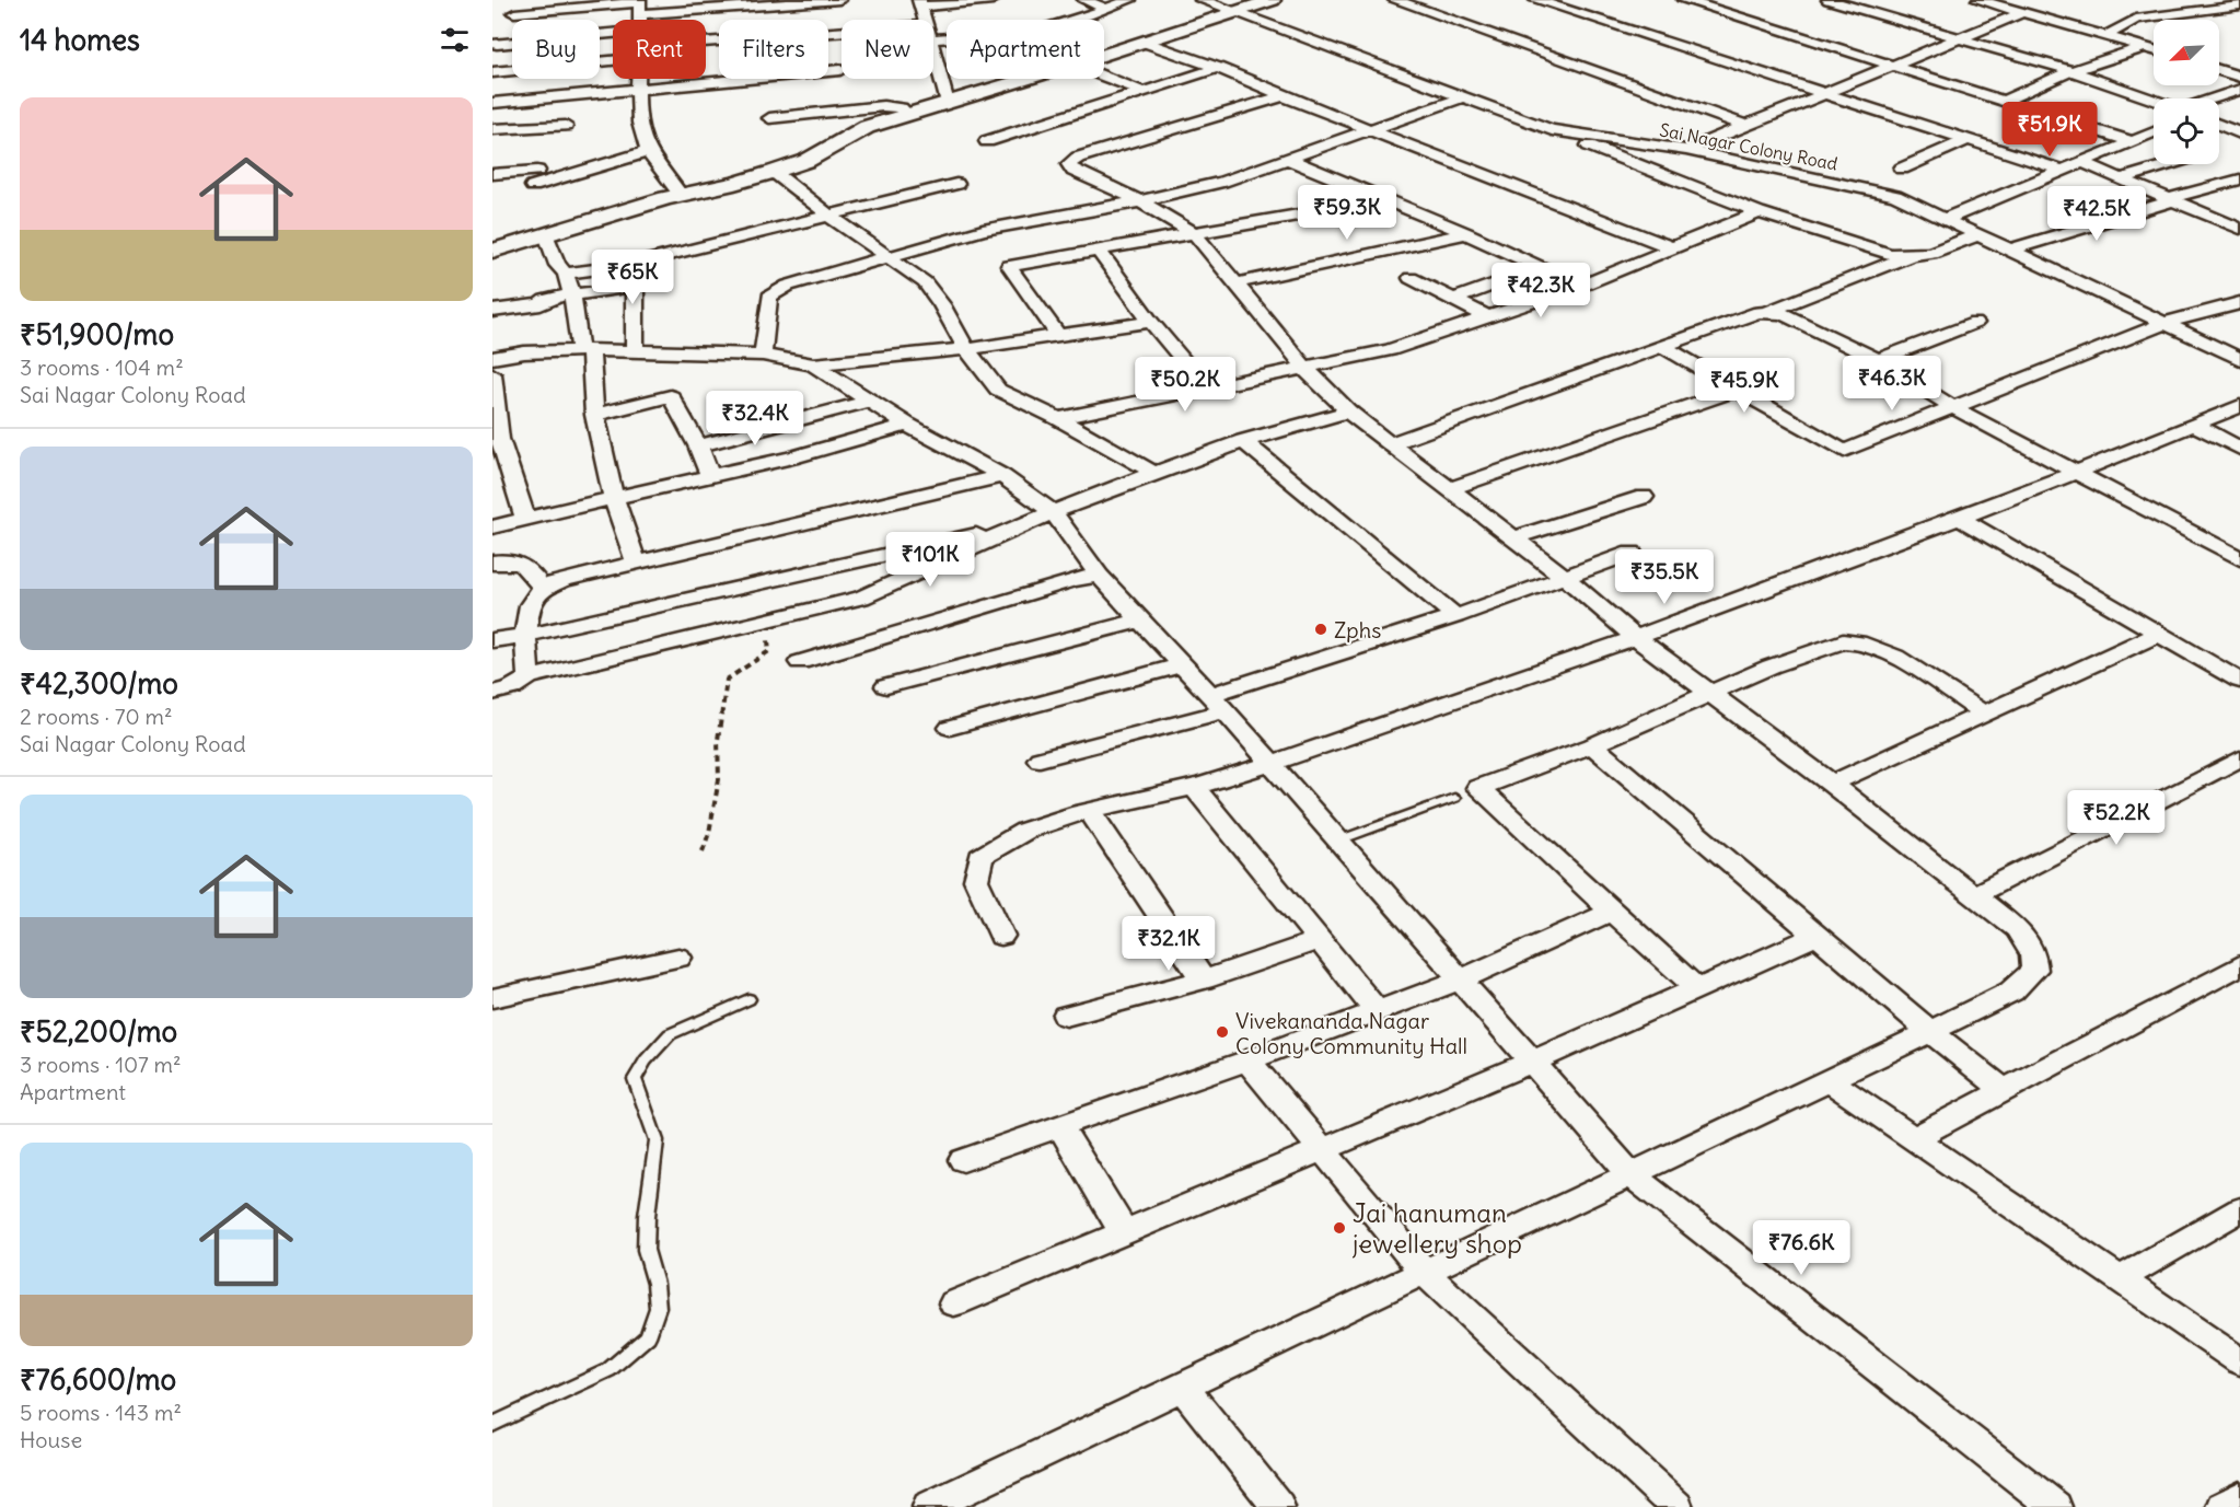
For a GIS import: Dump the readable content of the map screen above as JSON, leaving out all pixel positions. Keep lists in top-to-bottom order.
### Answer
{
  "streets": {
    "street": ["Sai Nagar Colony Road"]
  },
  "places": ["Zphs", "Vivekananda Nagar Colony Community Hall", "Jai hanuman jewellery shop"],
  "north": "bottom left",
  "page": {
    "heading": "14 homes",
    "chip": [
      "Buy",
      "Rent",
      "Filters",
      "New",
      "Apartment"
    ],
    "list": [
      {
        "name": "₹51,900/mo",
        "note": "3 rooms · 104 m² · Sai Nagar Colony Road"
      },
      {
        "name": "₹42,300/mo",
        "note": "2 rooms · 70 m² · Sai Nagar Colony Road"
      },
      {
        "name": "₹52,200/mo",
        "note": "3 rooms · 107 m² · Apartment"
      },
      {
        "name": "₹76,600/mo",
        "note": "5 rooms · 143 m² · House"
      }
    ],
    "price": [
      "₹51.9K",
      "₹59.3K",
      "₹42.5K",
      "₹65K",
      "₹42.3K",
      "₹46.3K",
      "₹50.2K",
      "₹45.9K",
      "₹32.4K",
      "₹101K",
      "₹35.5K",
      "₹52.2K",
      "₹32.1K",
      "₹76.6K"
    ]
  }
}
